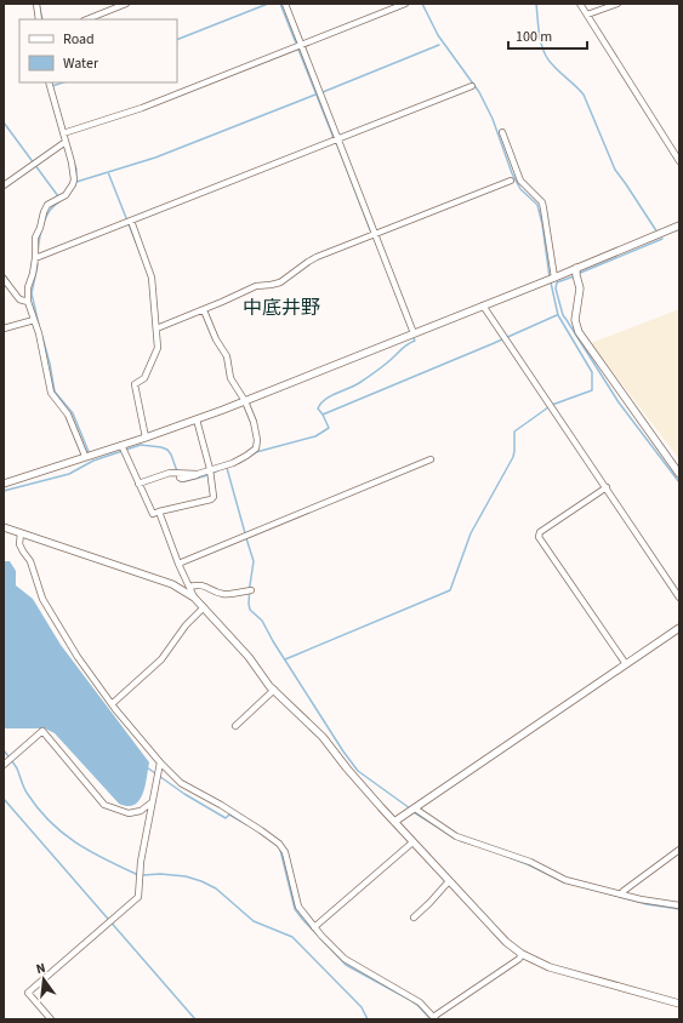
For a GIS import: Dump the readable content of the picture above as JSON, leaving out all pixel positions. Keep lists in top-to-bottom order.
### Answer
{
  "districts": ["中底井野"],
  "legend": ["Road", "Water"],
  "scale_bar": "100 m",
  "north": "top"
}
